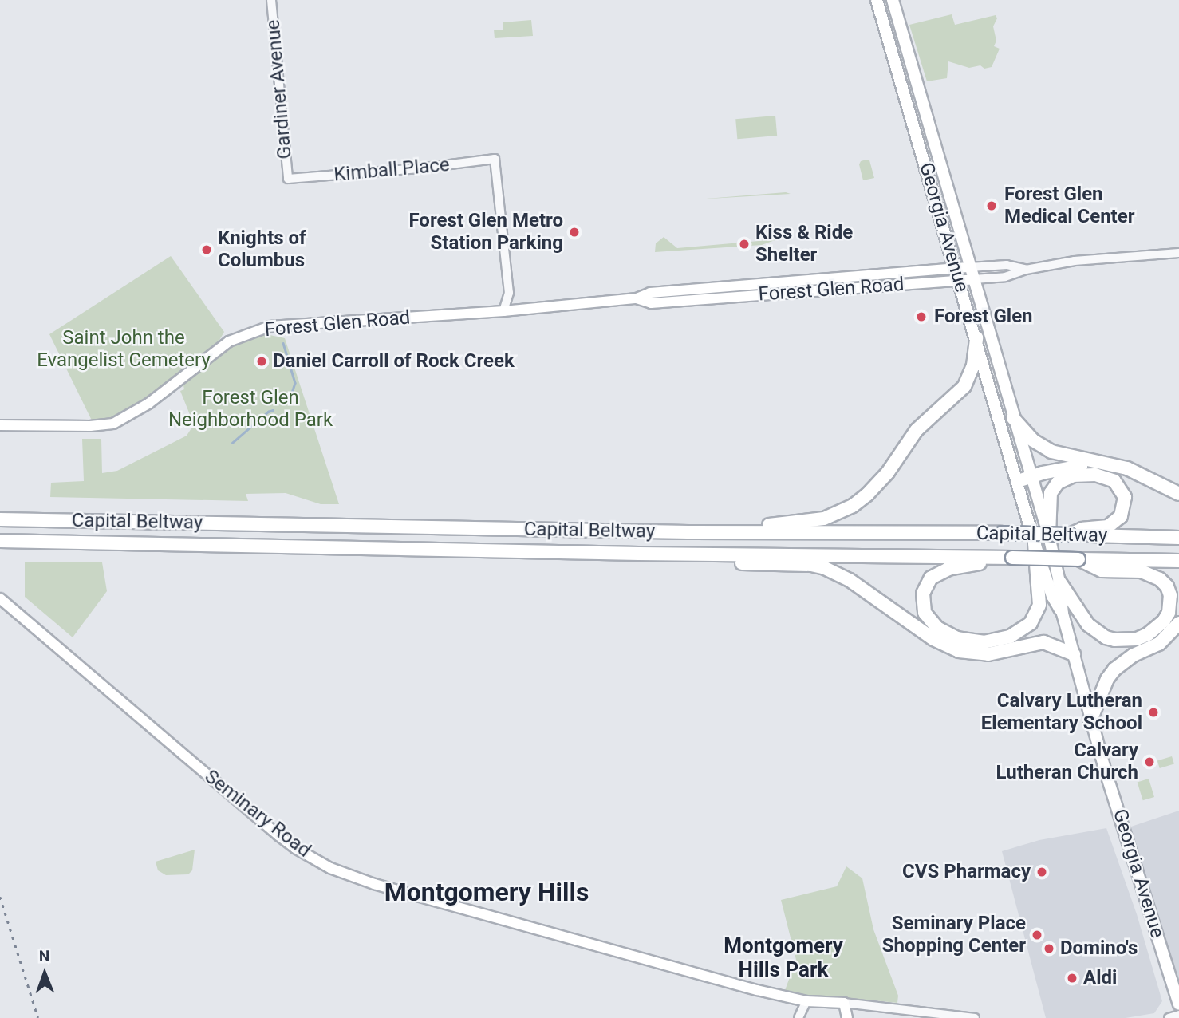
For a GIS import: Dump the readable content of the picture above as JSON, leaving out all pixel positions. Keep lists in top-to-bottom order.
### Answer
{
  "streets": {
    "highway": ["Capital Beltway"],
    "main road": ["Georgia Avenue", "Forest Glen Road", "Seminary Road"],
    "street": ["Gardiner Avenue", "Kimball Place"]
  },
  "crossings": [
    ["Gardiner Avenue", "Kimball Place"],
    ["Kimball Place", "Forest Glen Road"],
    ["Georgia Avenue", "Forest Glen Road"]
  ],
  "districts": ["Montgomery Hills", "Montgomery Hills Park"],
  "parks": ["Saint John the Evangelist Cemetery", "Forest Glen Neighborhood Park"],
  "places": [
    "Forest Glen Medical Center",
    "Forest Glen Metro Station Parking",
    "Kiss & Ride Shelter",
    "Knights of Columbus",
    "Forest Glen",
    "Daniel Carroll of Rock Creek",
    "Calvary Lutheran Elementary School",
    "Calvary Lutheran Church",
    "CVS Pharmacy",
    "Seminary Place Shopping Center",
    "Domino's",
    "Aldi"
  ],
  "north": "top"
}
